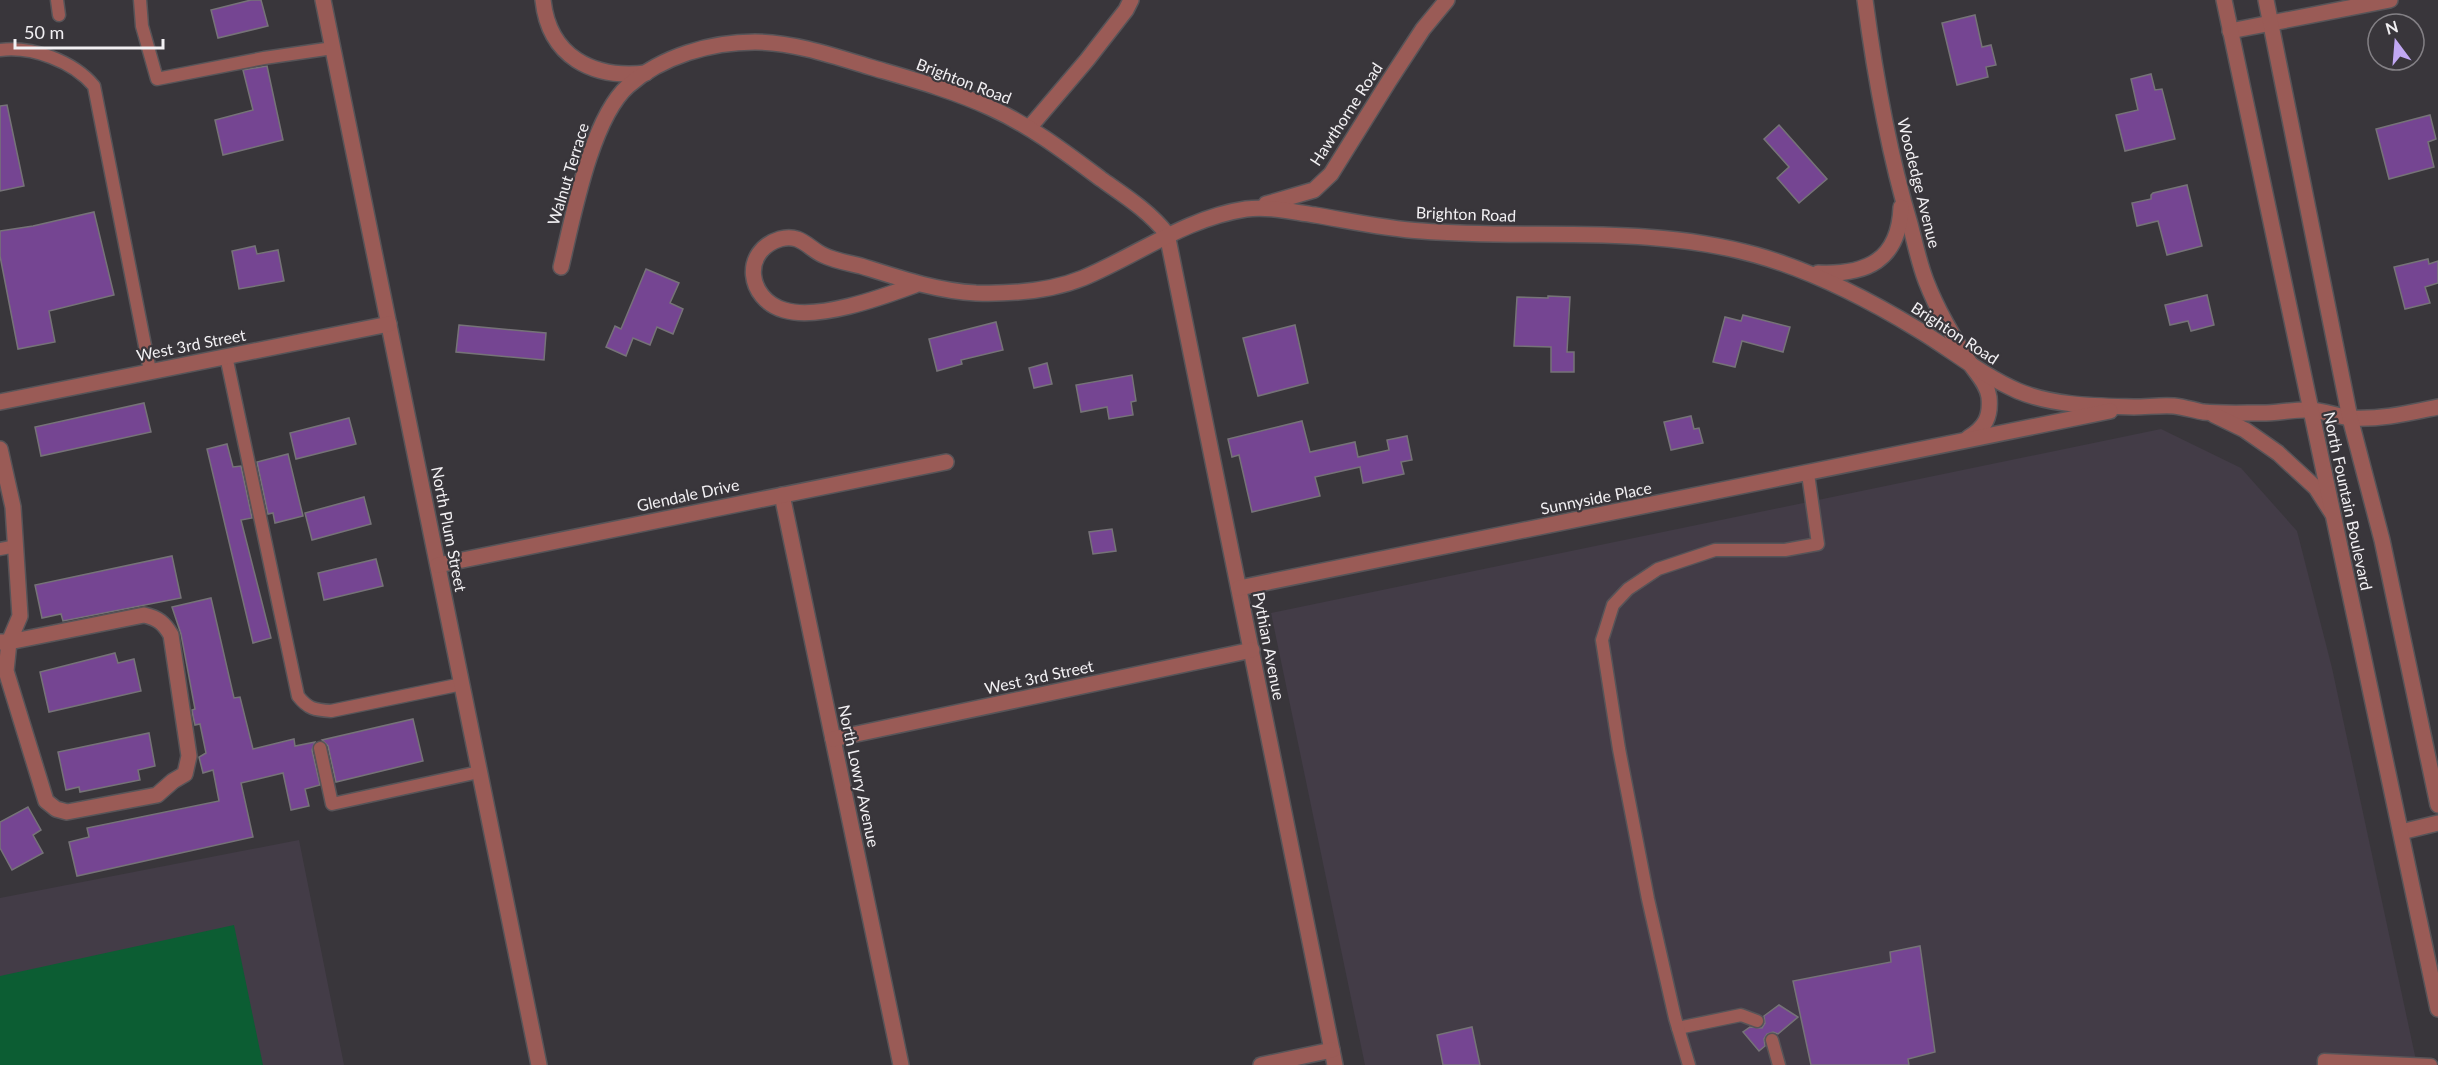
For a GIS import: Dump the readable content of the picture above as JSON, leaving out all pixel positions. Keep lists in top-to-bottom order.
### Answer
{
  "streets": {
    "street": [
      "Brighton Road",
      "Hawthorne Road",
      "Walnut Terrace",
      "Woodedge Avenue",
      "West 3rd Street",
      "Glendale Drive",
      "Sunnyside Place",
      "North Fountain Boulevard",
      "North Plum Street",
      "Pythian Avenue",
      "North Lowry Avenue"
    ]
  },
  "crossings": [
    ["Brighton Road", "Hawthorne Road"],
    ["Brighton Road", "Walnut Terrace"],
    ["Brighton Road", "Woodedge Avenue"],
    ["Brighton Road", "Sunnyside Place"],
    ["Brighton Road", "North Fountain Boulevard"],
    ["Brighton Road", "Pythian Avenue"],
    ["Woodedge Avenue", "Sunnyside Place"],
    ["West 3rd Street", "North Plum Street"],
    ["West 3rd Street", "Pythian Avenue"],
    ["West 3rd Street", "North Lowry Avenue"],
    ["Glendale Drive", "North Plum Street"],
    ["Glendale Drive", "North Lowry Avenue"],
    ["Sunnyside Place", "Pythian Avenue"]
  ],
  "scale_bar": "50 m",
  "north": "top"
}
